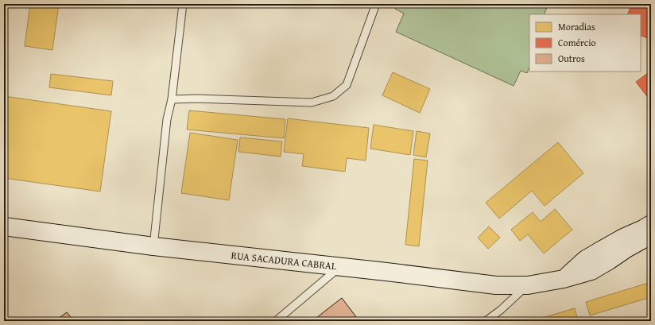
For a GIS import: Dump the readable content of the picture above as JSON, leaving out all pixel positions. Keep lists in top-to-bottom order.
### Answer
{
  "streets": {
    "main road": ["RUA SACADURA CABRAL"]
  },
  "legend": ["Moradias", "Comércio", "Outros"]
}
